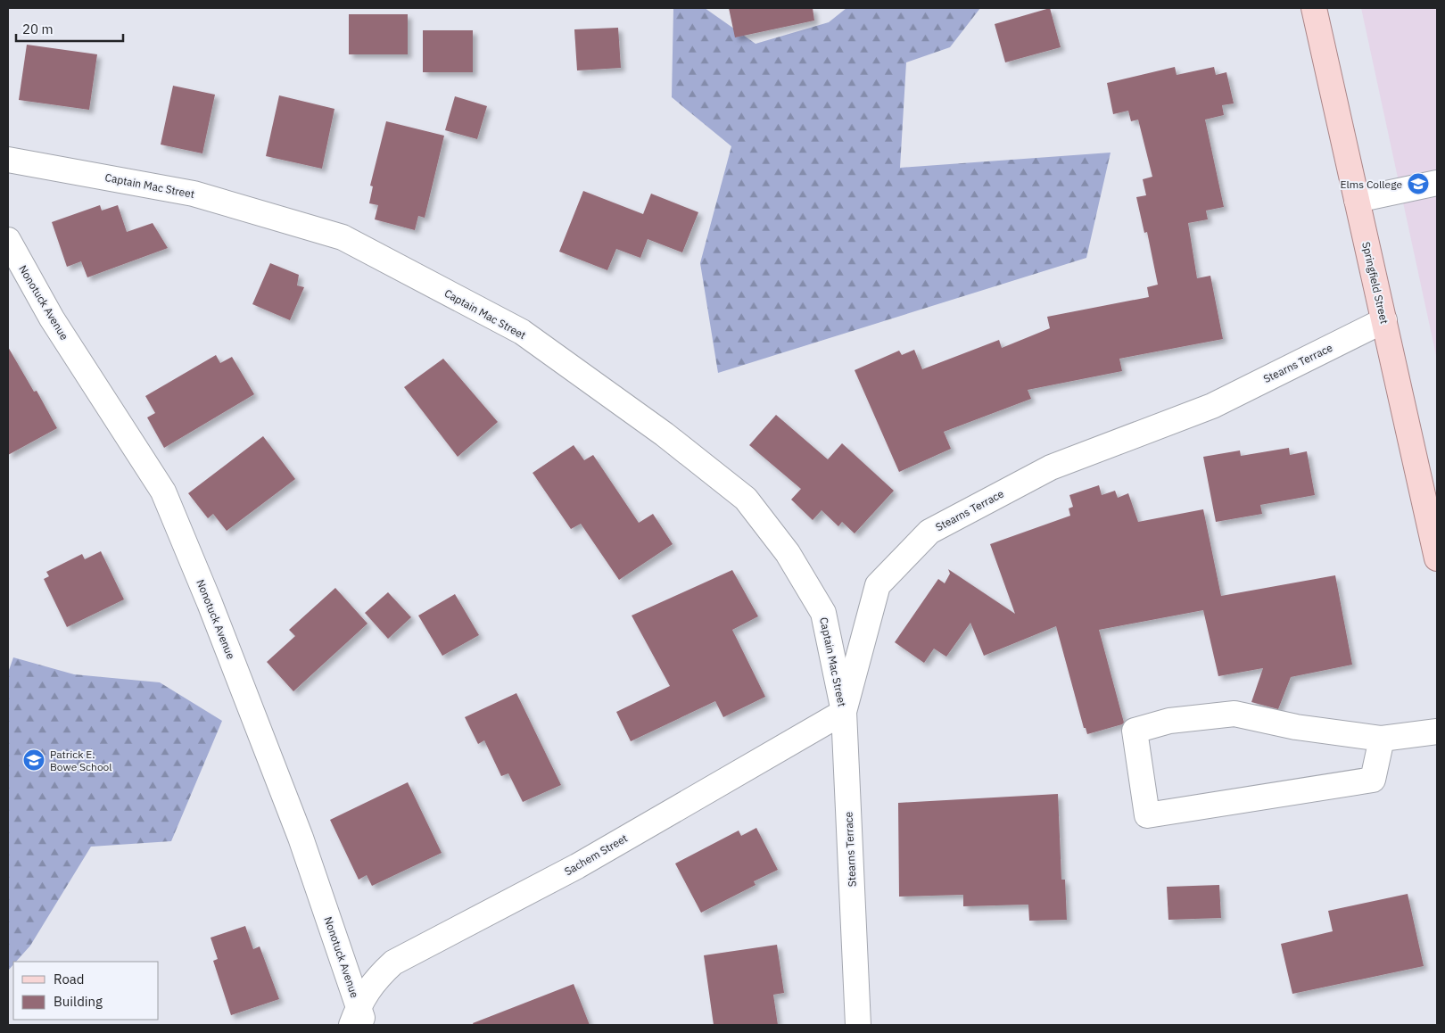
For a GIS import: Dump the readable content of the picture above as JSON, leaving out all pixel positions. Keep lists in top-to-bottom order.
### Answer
{
  "streets": {
    "main road": ["Springfield Street"],
    "street": [
      "Captain Mac Street",
      "Nonotuck Avenue",
      "Stearns Terrace",
      "Sachem Street"
    ]
  },
  "crossings": [
    ["Captain Mac Street", "Stearns Terrace"],
    ["Captain Mac Street", "Sachem Street"],
    ["Springfield Street", "Stearns Terrace"],
    ["Nonotuck Avenue", "Sachem Street"],
    ["Stearns Terrace", "Sachem Street"]
  ],
  "places": {
    "school or university": ["Elms College", "Patrick E. Bowe School"]
  },
  "legend": ["Road", "Building"],
  "scale_bar": "20 m"
}
